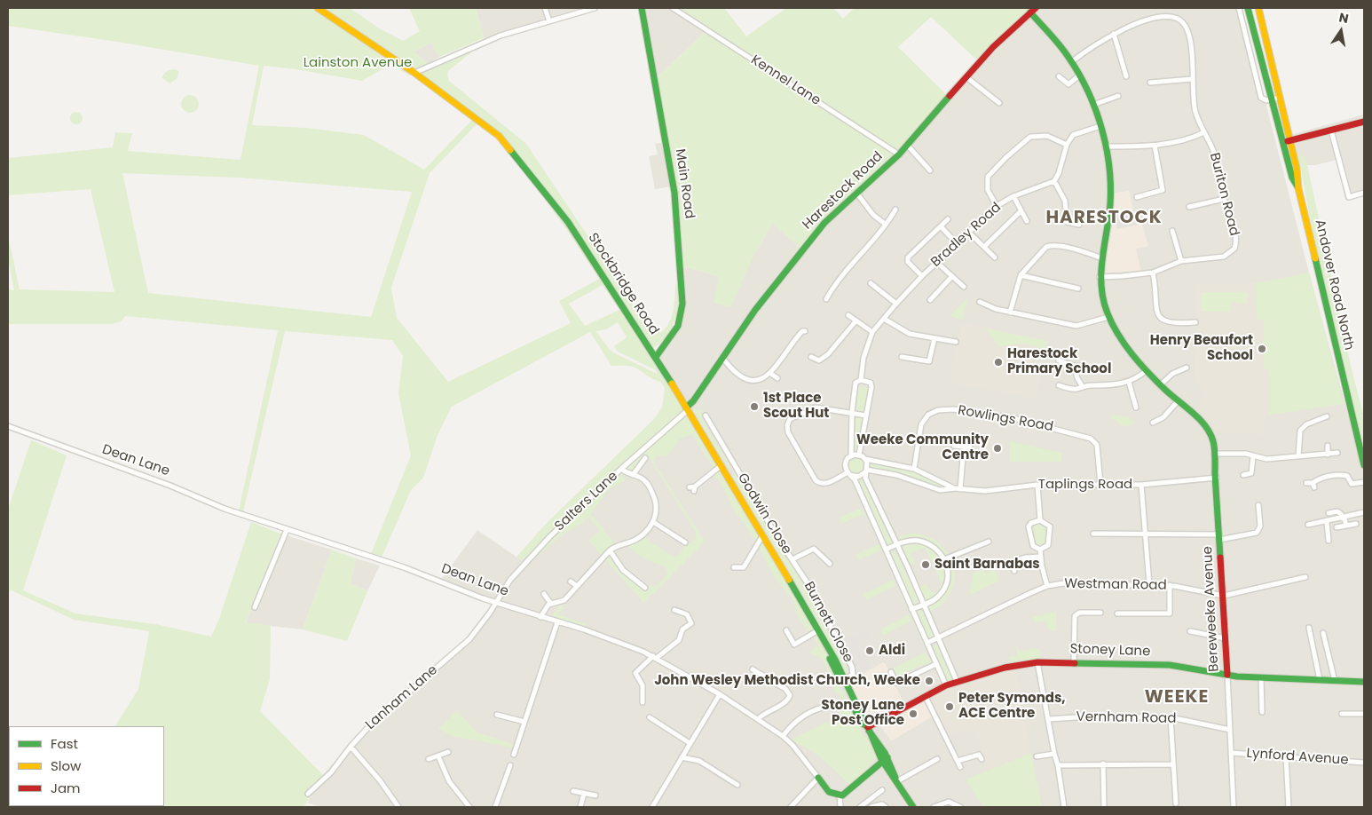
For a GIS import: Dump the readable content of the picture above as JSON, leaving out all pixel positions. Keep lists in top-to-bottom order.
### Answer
{
  "streets": {
    "street": [
      "Kennel Lane",
      "Main Road",
      "Harestock Road",
      "Buriton Road",
      "Bradley Road",
      "Stockbridge Road",
      "Andover Road North",
      "Rowlings Road",
      "Dean Lane",
      "Taplings Road",
      "Salters Lane",
      "Godwin Close",
      "Westman Road",
      "Bereweeke Avenue",
      "Burnett Close",
      "Stoney Lane",
      "Lanham Lane",
      "Vernham Road",
      "Lynford Avenue"
    ]
  },
  "crossings": [
    ["Kennel Lane", "Harestock Road"],
    ["Main Road", "Stockbridge Road"],
    ["Harestock Road", "Stockbridge Road"],
    ["Harestock Road", "Salters Lane"],
    ["Bradley Road", "Taplings Road"],
    ["Stockbridge Road", "Salters Lane"],
    ["Stockbridge Road", "Godwin Close"],
    ["Stockbridge Road", "Burnett Close"],
    ["Stockbridge Road", "Stoney Lane"],
    ["Rowlings Road", "Taplings Road"],
    ["Dean Lane", "Salters Lane"],
    ["Dean Lane", "Lanham Lane"],
    ["Taplings Road", "Bereweeke Avenue"],
    ["Salters Lane", "Lanham Lane"],
    ["Godwin Close", "Burnett Close"],
    ["Westman Road", "Bereweeke Avenue"],
    ["Bereweeke Avenue", "Stoney Lane"],
    ["Bereweeke Avenue", "Vernham Road"],
    ["Bereweeke Avenue", "Lynford Avenue"]
  ],
  "districts": ["HARESTOCK", "WEEKE"],
  "parks": ["Lainston Avenue"],
  "places": [
    "Henry Beaufort School",
    "Harestock Primary School",
    "1st Place Scout Hut",
    "Weeke Community Centre",
    "Saint Barnabas",
    "Aldi",
    "John Wesley Methodist Church, Weeke",
    "Peter Symonds, ACE Centre",
    "Stoney Lane Post Office"
  ],
  "legend": ["Fast", "Slow", "Jam"],
  "north": "top"
}
